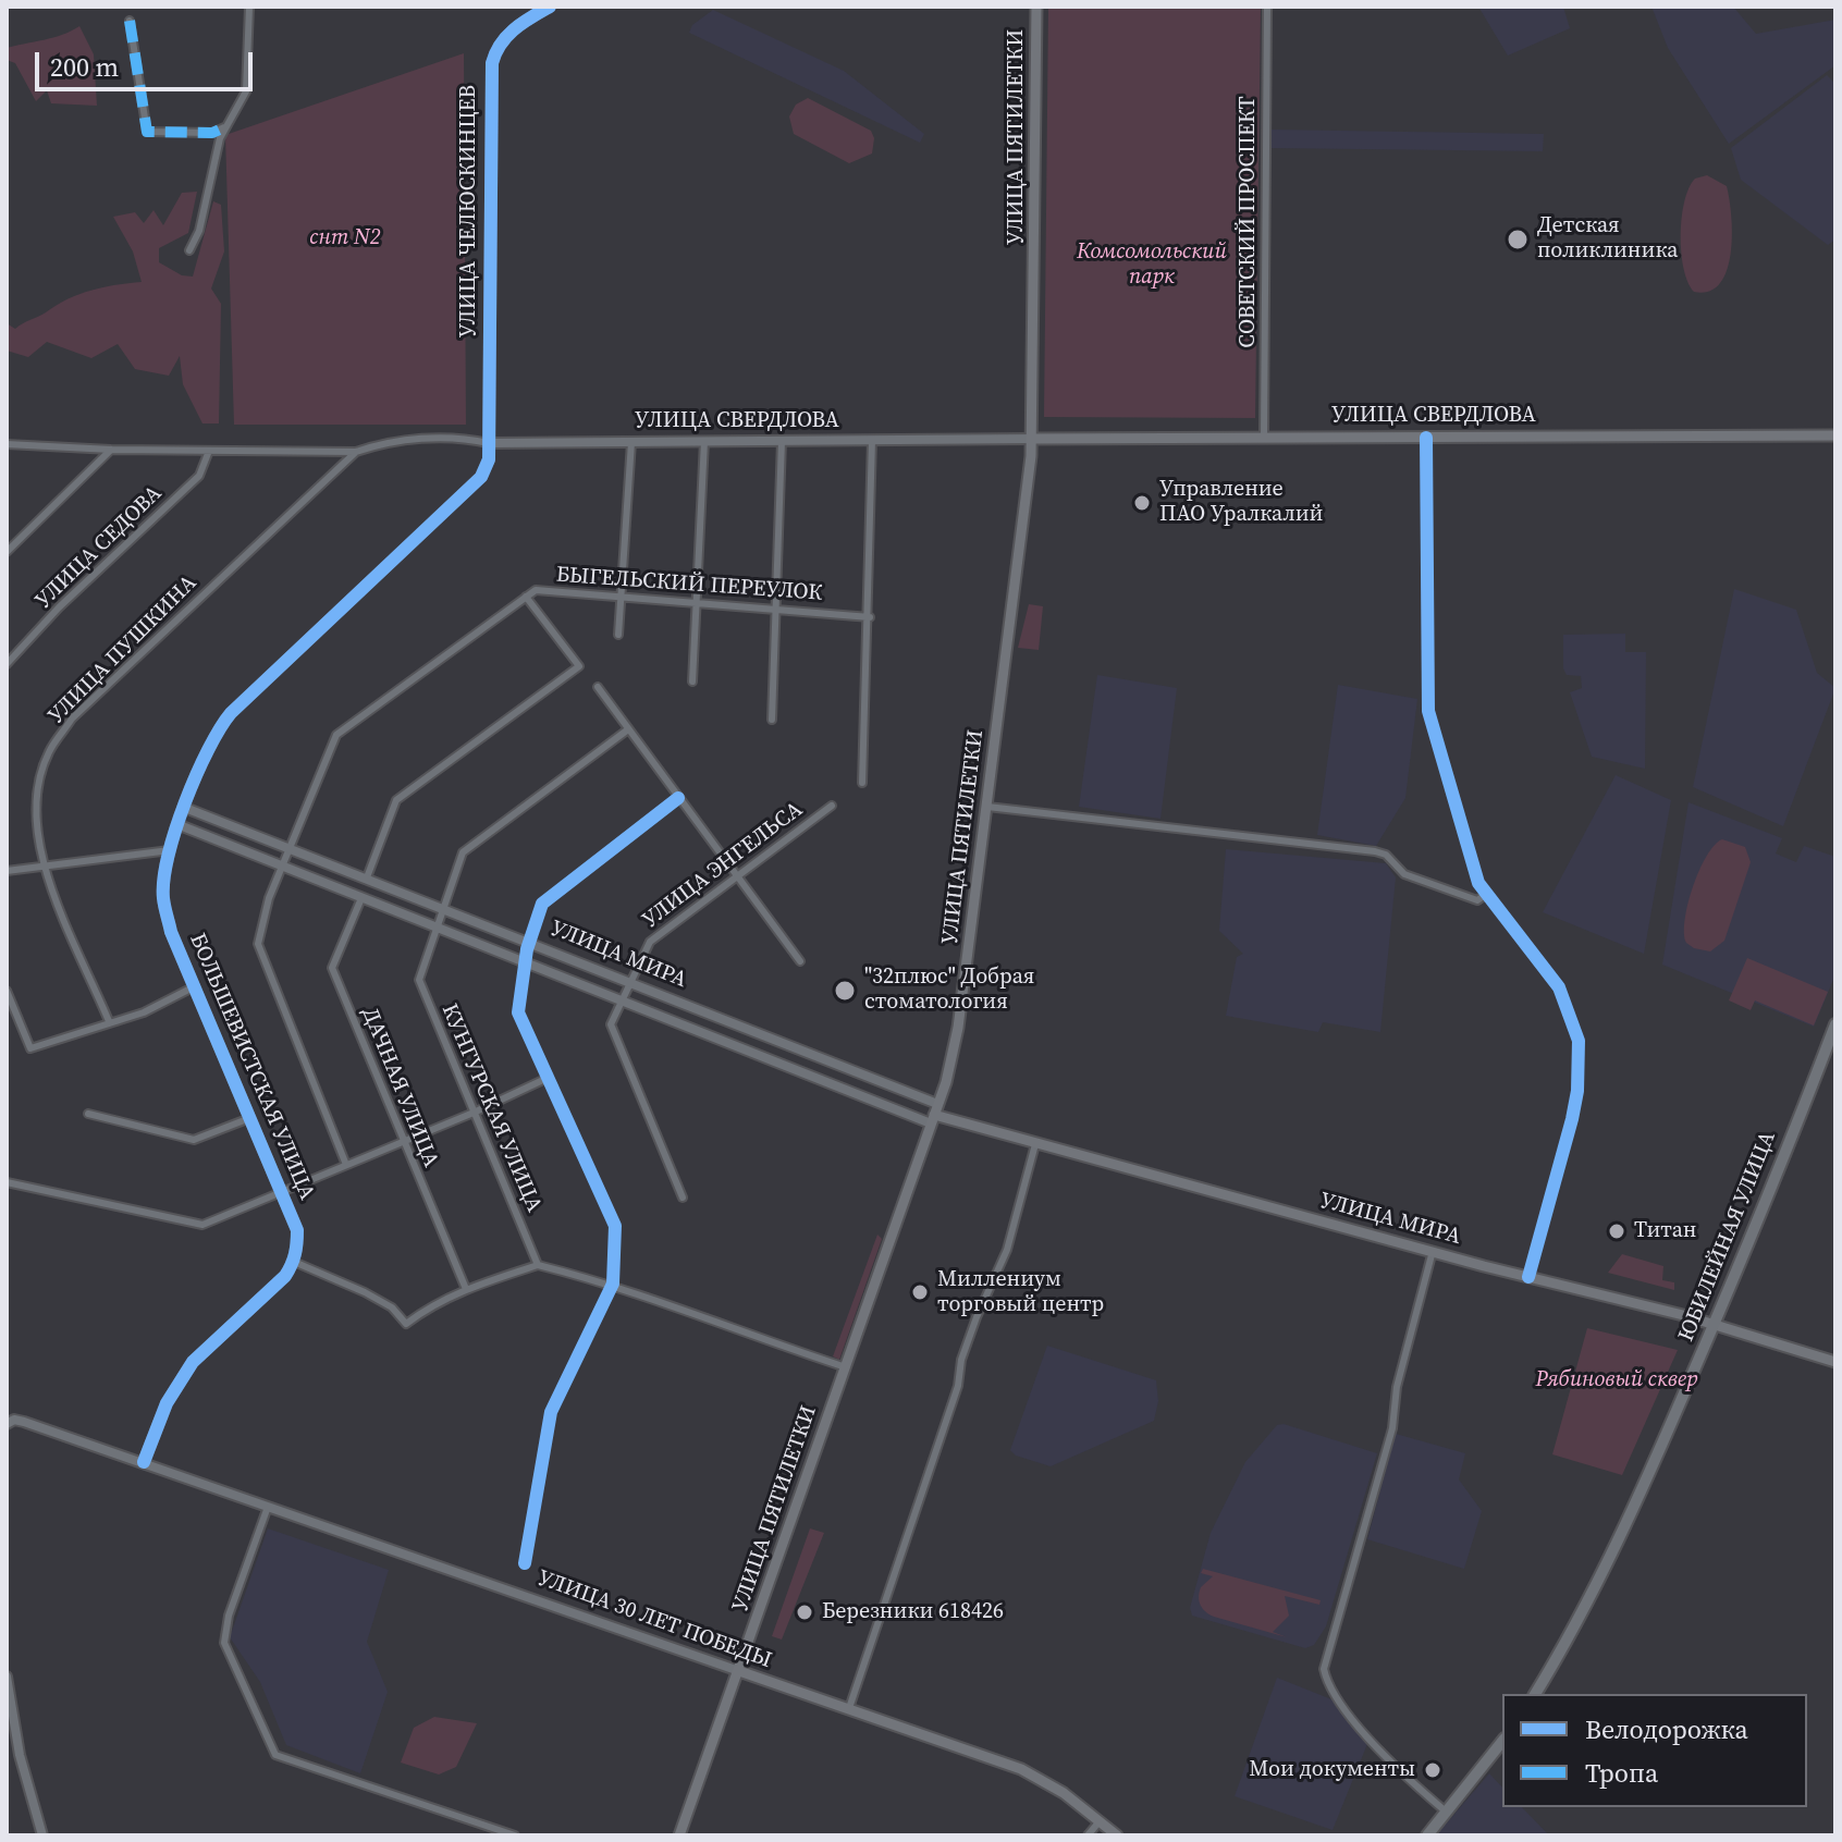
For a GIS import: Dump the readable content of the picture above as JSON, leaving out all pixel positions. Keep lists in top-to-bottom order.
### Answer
{
  "streets": {
    "main road": [
      "УЛИЦА ПЯТИЛЕТКИ",
      "УЛИЦА СВЕРДЛОВА",
      "УЛИЦА МИРА",
      "ЮБИЛЕЙНАЯ УЛИЦА",
      "УЛИЦА 30 ЛЕТ ПОБЕДЫ"
    ],
    "street": [
      "УЛИЦА ЧЕЛЮСКИНЦЕВ",
      "СОВЕТСКИЙ ПРОСПЕКТ",
      "УЛИЦА СЕДОВА",
      "БЫГЕЛЬСКИЙ ПЕРЕУЛОК",
      "УЛИЦА ПУШКИНА",
      "УЛИЦА ЭНГЕЛЬСА",
      "БОЛЬШЕВИСТСКАЯ УЛИЦА",
      "ДАЧНАЯ УЛИЦА",
      "КУНГУРСКАЯ УЛИЦА"
    ]
  },
  "crossings": [
    ["УЛИЦА ПЯТИЛЕТКИ", "УЛИЦА СВЕРДЛОВА"],
    ["УЛИЦА ПЯТИЛЕТКИ", "УЛИЦА МИРА"],
    ["УЛИЦА ПЯТИЛЕТКИ", "УЛИЦА 30 ЛЕТ ПОБЕДЫ"],
    ["УЛИЦА ЧЕЛЮСКИНЦЕВ", "УЛИЦА СВЕРДЛОВА"],
    ["УЛИЦА ЧЕЛЮСКИНЦЕВ", "БОЛЬШЕВИСТСКАЯ УЛИЦА"],
    ["СОВЕТСКИЙ ПРОСПЕКТ", "УЛИЦА СВЕРДЛОВА"],
    ["УЛИЦА СВЕРДЛОВА", "УЛИЦА СЕДОВА"],
    ["УЛИЦА СВЕРДЛОВА", "УЛИЦА ПУШКИНА"],
    ["УЛИЦА СВЕРДЛОВА", "БОЛЬШЕВИСТСКАЯ УЛИЦА"],
    ["БЫГЕЛЬСКИЙ ПЕРЕУЛОК", "УЛИЦА МИРА"],
    ["УЛИЦА ЭНГЕЛЬСА", "УЛИЦА МИРА"],
    ["УЛИЦА МИРА", "БОЛЬШЕВИСТСКАЯ УЛИЦА"],
    ["УЛИЦА МИРА", "ДАЧНАЯ УЛИЦА"],
    ["УЛИЦА МИРА", "КУНГУРСКАЯ УЛИЦА"],
    ["УЛИЦА МИРА", "ЮБИЛЕЙНАЯ УЛИЦА"]
  ],
  "parks": ["снт N2", "Комсомольский парк", "Рябиновый сквер"],
  "places": [
    "Детская поликлиника",
    "Управление ПАО Уралкалий",
    "\"32плюс\" Добрая стоматология",
    "Титан",
    "Миллениум торговый центр",
    "Березники 618426",
    "Мои документы"
  ],
  "legend": ["Велодорожка", "Тропа"],
  "scale_bar": "200 m"
}
